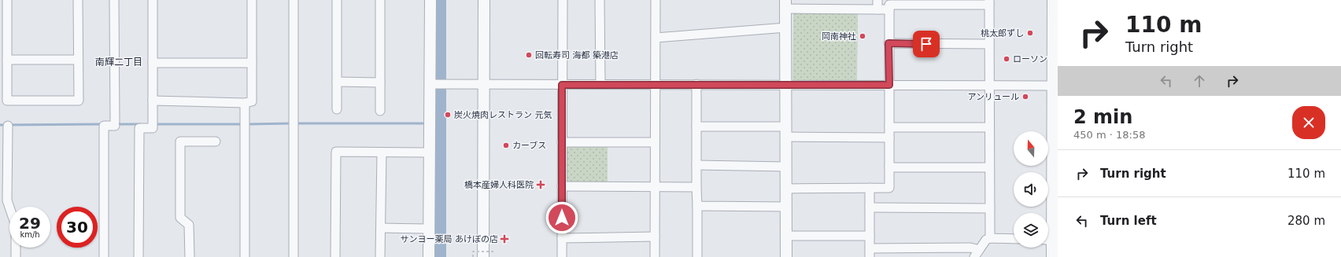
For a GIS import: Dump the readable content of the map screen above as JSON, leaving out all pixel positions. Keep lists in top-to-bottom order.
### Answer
{
  "districts": ["南輝二丁目"],
  "places": {
    "other": [
      "桃太郎ずし",
      "岡南神社",
      "回転寿司 海都 築港店",
      "ローソン",
      "アンリュール",
      "炭火焼肉レストラン 元気",
      "カーブス"
    ],
    "health": ["橋本産婦人科医院", "サンヨー薬局 あけぼの店"]
  },
  "north": "top",
  "page": {
    "turn": ["110 m", "Turn right"],
    "heading": ["2 min", "450 m · 18:58"],
    "list": [
      {
        "name": "Turn right",
        "value": "110 m"
      },
      {
        "name": "Turn left",
        "value": "280 m"
      }
    ],
    "speed": "29 km/h",
    "limit": "30"
  }
}
